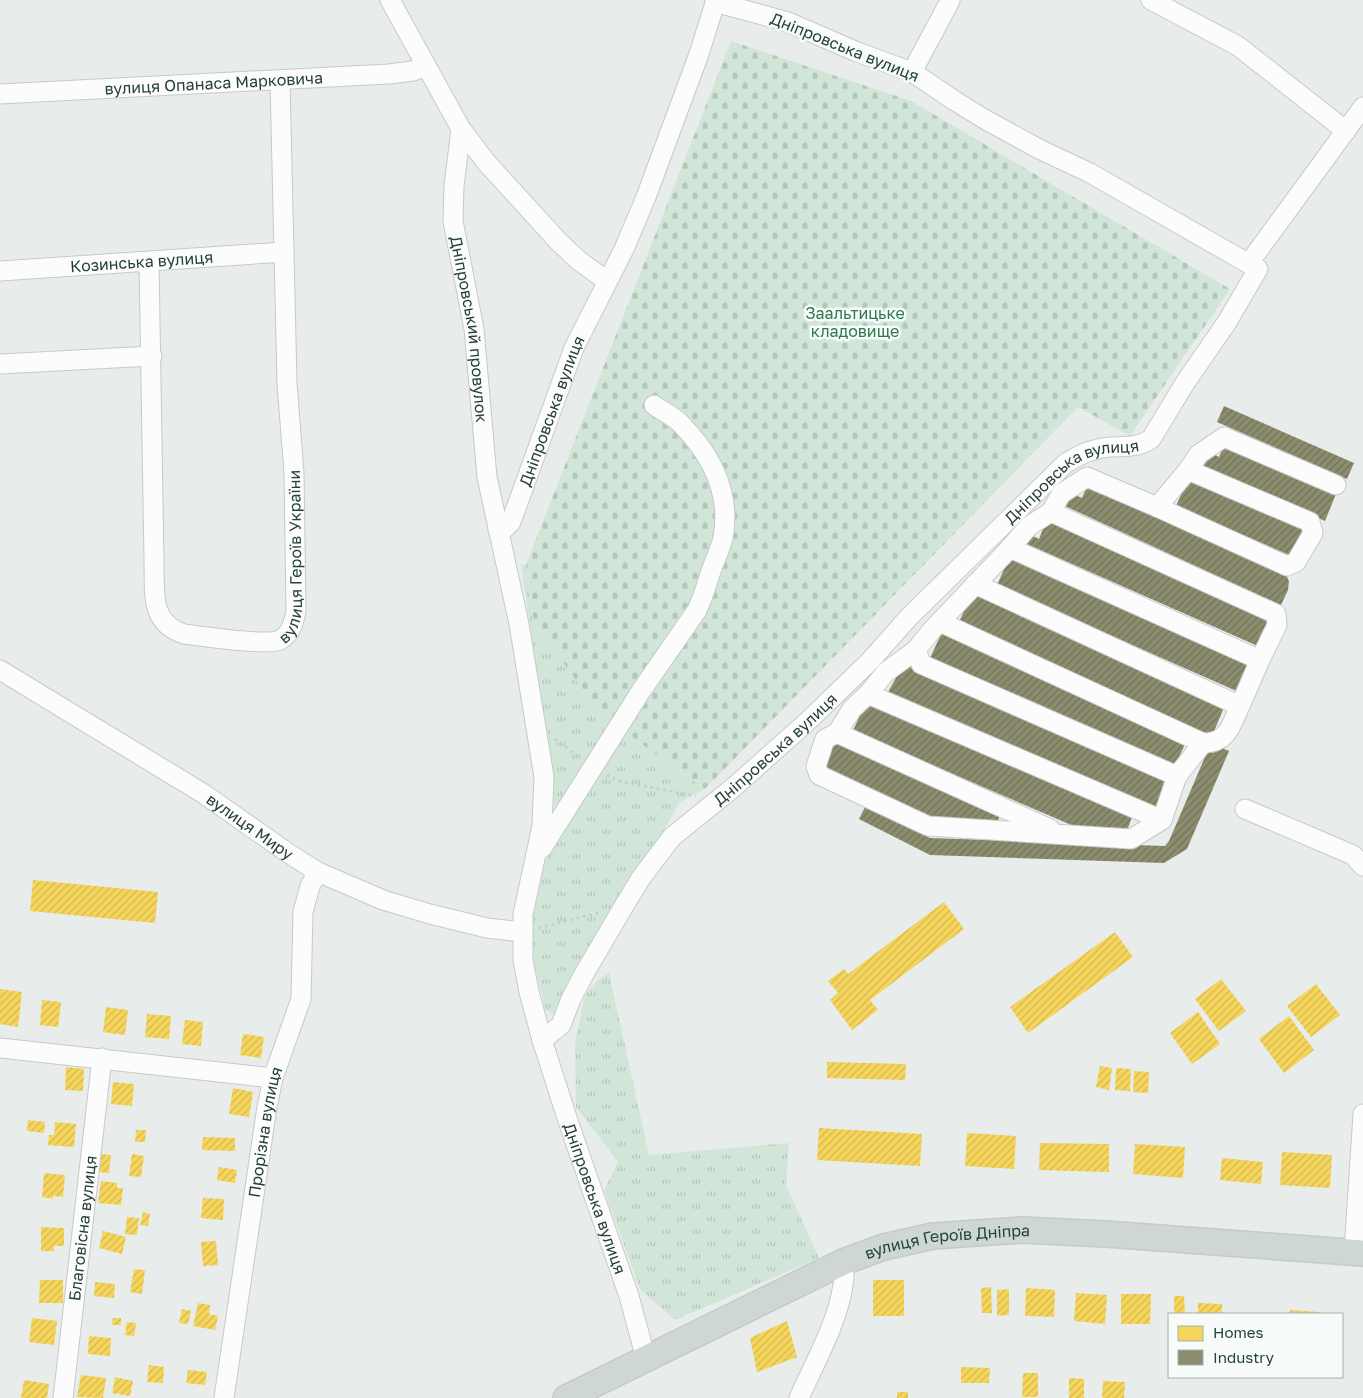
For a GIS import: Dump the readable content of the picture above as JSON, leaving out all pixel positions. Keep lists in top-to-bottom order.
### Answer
{
  "streets": {
    "main road": ["вулиця Героїв Дніпра"],
    "street": [
      "Дніпровська вулиця",
      "вулиця Опанаса Марковича",
      "Козинська вулиця",
      "Дніпровський провулок",
      "вулиця Героїв України",
      "вулиця Миру",
      "Прорізна вулиця",
      "Благовісна вулиця"
    ]
  },
  "crossings": [
    ["Дніпровська вулиця", "Дніпровський провулок"],
    ["Дніпровська вулиця", "вулиця Миру"],
    ["Дніпровська вулиця", "вулиця Героїв Дніпра"],
    ["вулиця Опанаса Марковича", "вулиця Героїв України"],
    ["Козинська вулиця", "вулиця Героїв України"],
    ["вулиця Миру", "Прорізна вулиця"]
  ],
  "parks": ["Заальтицьке кладовище"],
  "legend": ["Homes", "Industry"]
}
